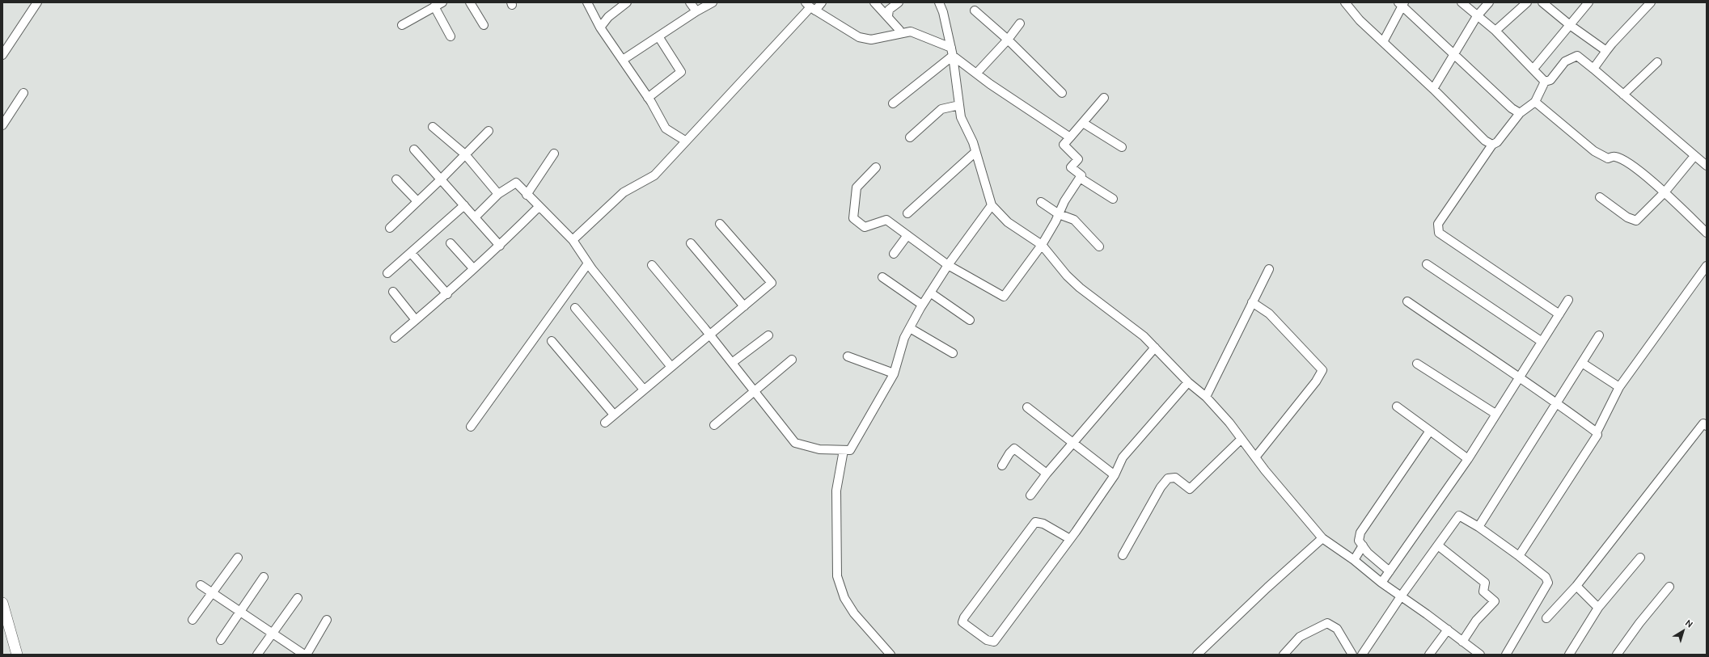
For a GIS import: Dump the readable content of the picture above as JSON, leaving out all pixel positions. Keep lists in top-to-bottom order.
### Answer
{
  "north": "top right"
}
